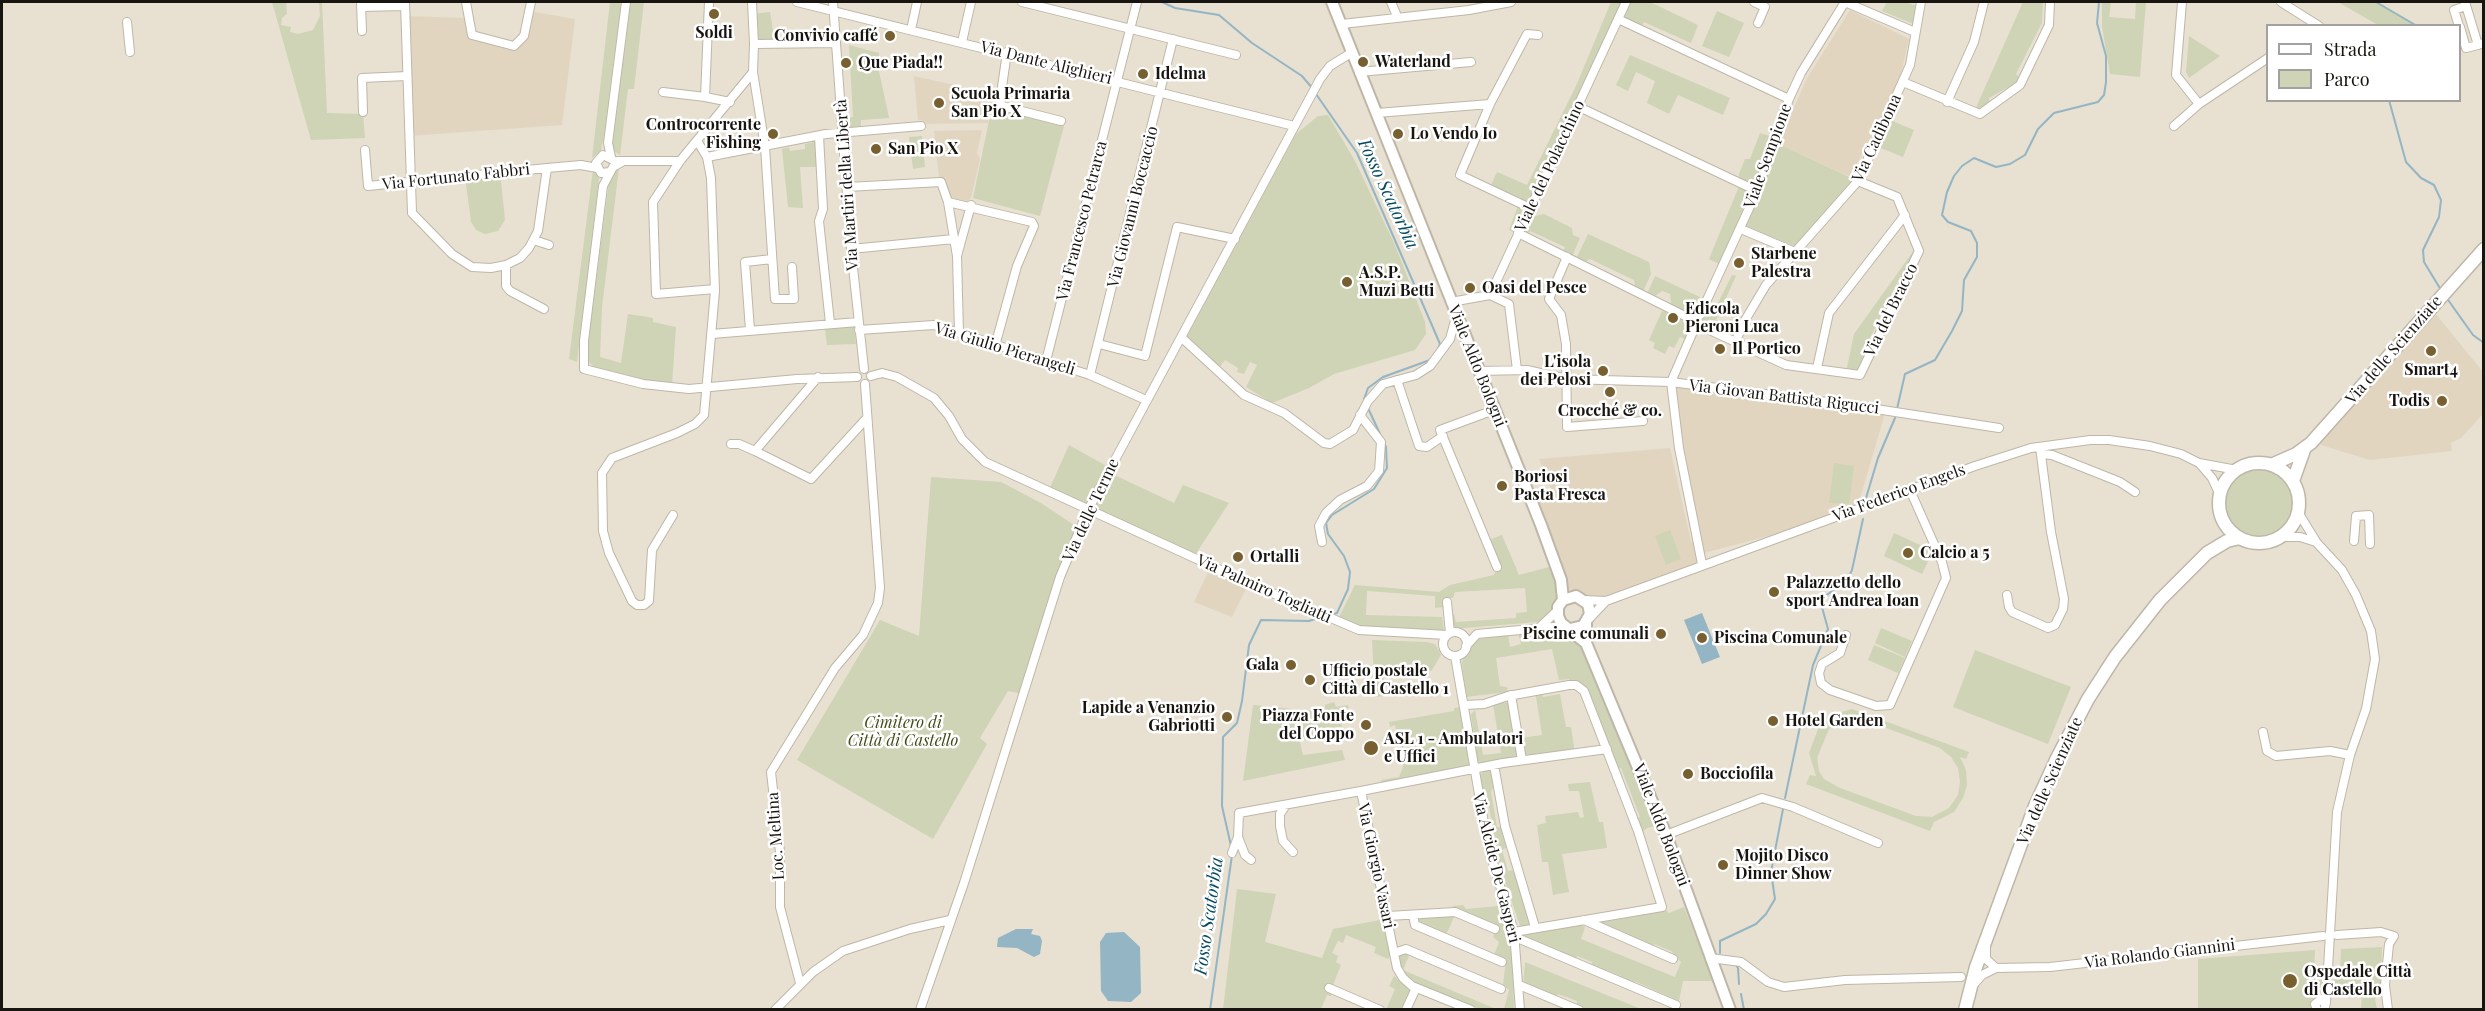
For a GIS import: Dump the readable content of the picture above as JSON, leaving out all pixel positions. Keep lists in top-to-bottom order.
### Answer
{
  "streets": {
    "main road": ["Via delle Scienziate", "Viale Aldo Bologni"],
    "street": [
      "Via Dante Alighieri",
      "Via Cadibona",
      "Viale Sempione",
      "Viale del Polacchino",
      "Via Fortunato Fabbri",
      "Via Martiri della Libertà",
      "Via Giovanni Boccaccio",
      "Via Francesco Petrarca",
      "Via del Bracco",
      "Via Giulio Pierangeli",
      "Via Giovan Battista Rigucci",
      "Via Federico Engels",
      "Via delle Terme",
      "Via Palmiro Togliatti",
      "Loc. Meltina",
      "Via Giorgio Vasari",
      "Via Alcide De Gasperi",
      "Via Rolando Giannini"
    ]
  },
  "crossings": [
    ["Via Dante Alighieri", "Via Martiri della Libertà"],
    ["Via Dante Alighieri", "Via Giovanni Boccaccio"],
    ["Via Dante Alighieri", "Via Francesco Petrarca"],
    ["Via Dante Alighieri", "Via delle Terme"],
    ["Via Cadibona", "Via del Bracco"],
    ["Viale Sempione", "Via del Bracco"],
    ["Viale Sempione", "Via Giovan Battista Rigucci"],
    ["Viale del Polacchino", "Via del Bracco"],
    ["Via Martiri della Libertà", "Via Giulio Pierangeli"],
    ["Via Giovanni Boccaccio", "Via Giulio Pierangeli"],
    ["Via Francesco Petrarca", "Via Giulio Pierangeli"],
    ["Via Giulio Pierangeli", "Via delle Terme"],
    ["Via delle Scienziate", "Via Federico Engels"],
    ["Viale Aldo Bologni", "Via Giovan Battista Rigucci"],
    ["Viale Aldo Bologni", "Via Federico Engels"],
    ["Viale Aldo Bologni", "Via delle Terme"],
    ["Via delle Terme", "Via Palmiro Togliatti"],
    ["Via Palmiro Togliatti", "Via Alcide De Gasperi"],
    ["Via Giorgio Vasari", "Via Alcide De Gasperi"]
  ],
  "water": ["Fosso Scatorbia"],
  "parks": ["Cimitero di Città di Castello"],
  "places": [
    "Soldi",
    "Convivio caffé",
    "Waterland",
    "Que Piada!!",
    "Idelma",
    "Scuola Primaria San Pio X",
    "Controcorrente Fishing",
    "Lo Vendo Io",
    "San Pio X",
    "Starbene Palestra",
    "A.S.P. Muzi Betti",
    "Oasi del Pesce",
    "Edicola Pieroni Luca",
    "Il Portico",
    "Smart4",
    "L'isola dei Pelosi",
    "Crocché & co.",
    "Todis",
    "Boriosi Pasta Fresca",
    "Calcio a 5",
    "Ortalli",
    "Palazzetto dello sport Andrea Ioan",
    "Piscine comunali",
    "Piscina Comunale",
    "Gala",
    "Ufficio postale Città di Castello 1",
    "Lapide a Venanzio Gabriotti",
    "Hotel Garden",
    "Piazza Fonte del Coppo",
    "ASL 1 - Ambulatori e Uffici",
    "Bocciofila",
    "Mojito Disco Dinner Show",
    "Ospedale Città di Castello"
  ],
  "legend": ["Strada", "Parco"]
}
